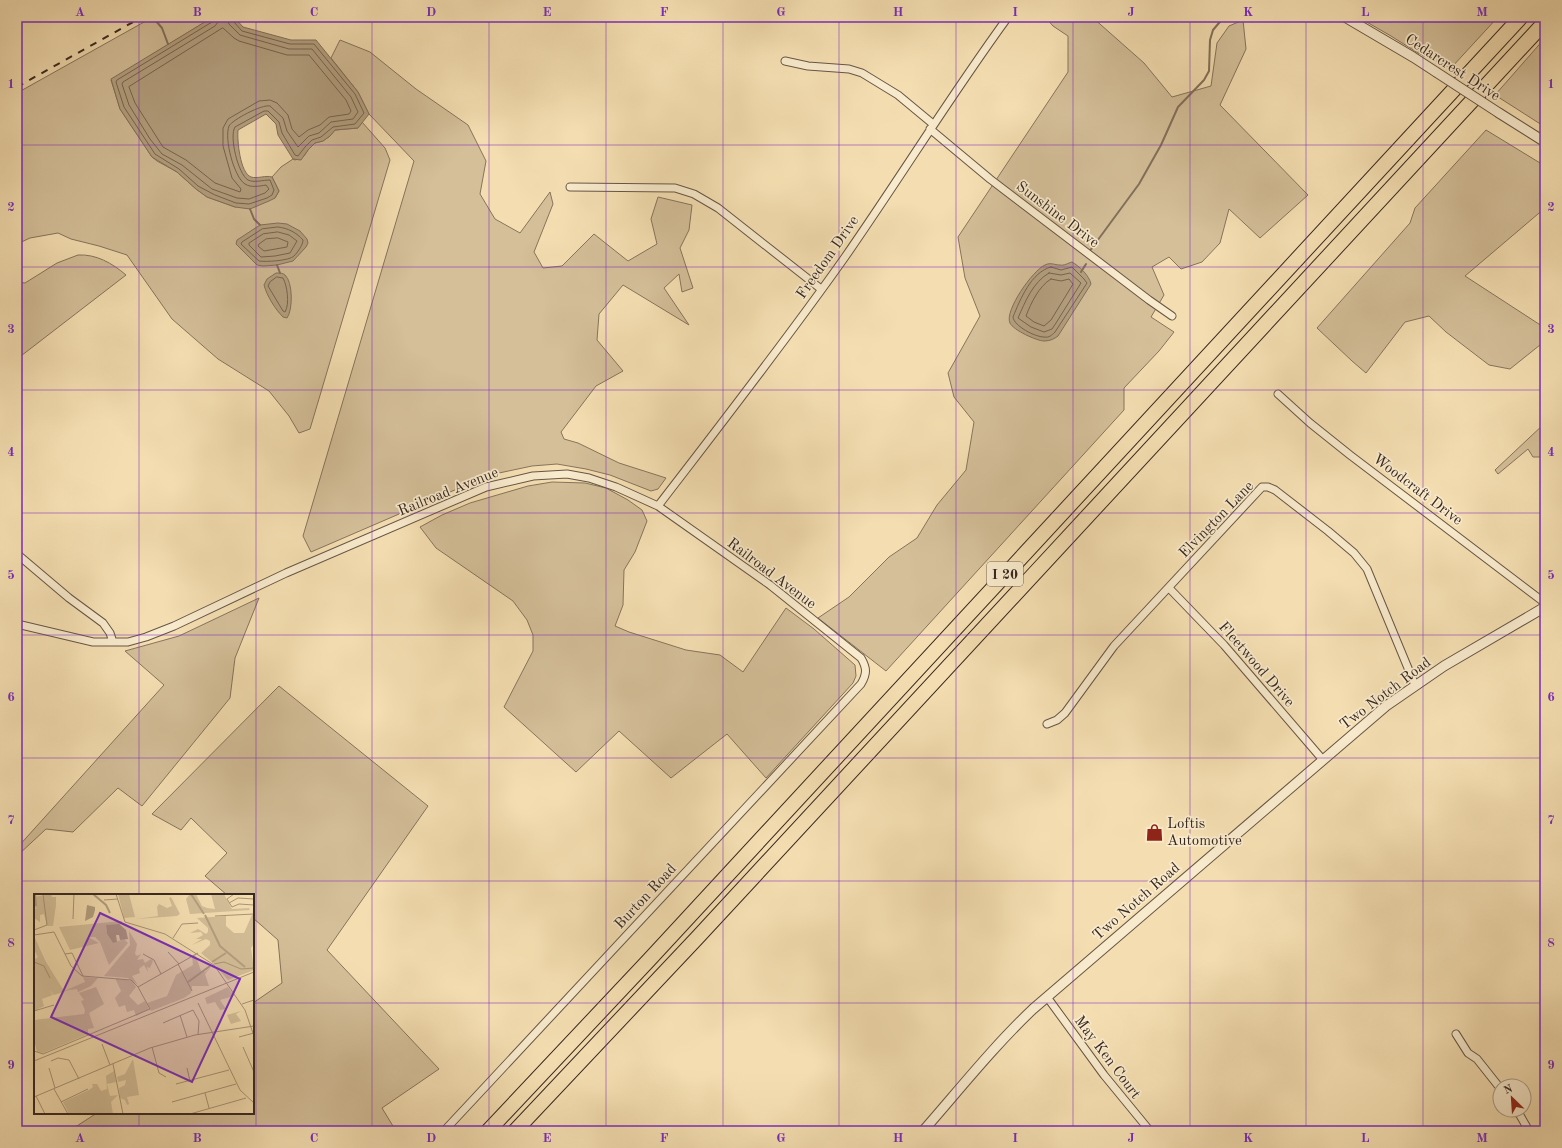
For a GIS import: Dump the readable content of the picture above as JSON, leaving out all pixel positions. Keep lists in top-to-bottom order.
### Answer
{
  "streets": {
    "highway": ["I 20"],
    "street": [
      "Cedarcrest Drive",
      "Sunshine Drive",
      "Freedom Drive",
      "Woodcraft Drive",
      "Railroad Avenue",
      "Elvington Lane",
      "Fleetwood Drive",
      "Two Notch Road",
      "Burton Road",
      "May Ken Court"
    ]
  },
  "crossings": [
    ["Sunshine Drive", "Freedom Drive"],
    ["Freedom Drive", "Railroad Avenue"],
    ["Railroad Avenue", "Burton Road"],
    ["Elvington Lane", "Fleetwood Drive"],
    ["Elvington Lane", "Two Notch Road"],
    ["Fleetwood Drive", "Two Notch Road"],
    ["Two Notch Road", "May Ken Court"]
  ],
  "places": {
    "shop": ["Loftis Automotive"]
  },
  "north": "top left",
  "grid": {
    "columns": [
      "A",
      "B",
      "C",
      "D",
      "E",
      "F",
      "G",
      "H",
      "I",
      "J",
      "K",
      "L",
      "M"
    ],
    "rows": [
      "1",
      "2",
      "3",
      "4",
      "5",
      "6",
      "7",
      "8",
      "9"
    ]
  }
}
